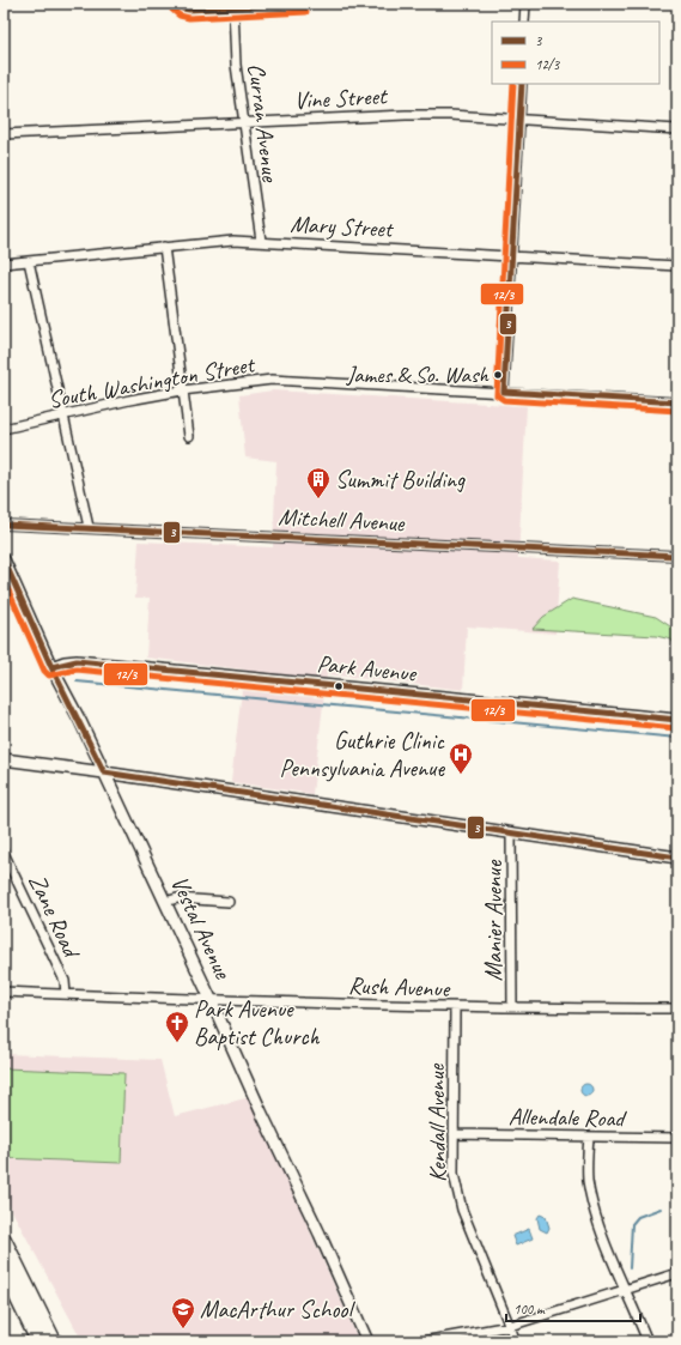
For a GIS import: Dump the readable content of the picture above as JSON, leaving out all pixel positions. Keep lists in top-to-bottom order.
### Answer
{
  "streets": {
    "street": [
      "Vine Street",
      "Curran Avenue",
      "Mary Street",
      "South Washington Street",
      "Mitchell Avenue",
      "Park Avenue",
      "Zane Road",
      "Manier Avenue",
      "Vestal Avenue",
      "Rush Avenue",
      "Allendale Road",
      "Kendall Avenue"
    ]
  },
  "crossings": [
    ["Vine Street", "Curran Avenue"],
    ["Curran Avenue", "Mary Street"],
    ["Park Avenue", "Vestal Avenue"],
    ["Zane Road", "Rush Avenue"],
    ["Manier Avenue", "Rush Avenue"],
    ["Vestal Avenue", "Rush Avenue"],
    ["Rush Avenue", "Kendall Avenue"],
    ["Allendale Road", "Kendall Avenue"]
  ],
  "places": {
    "other": ["James & So. Wash"],
    "building": ["Summit Building"],
    "hospital": ["Guthrie Clinic Pennsylvania Avenue"],
    "church": ["Park Avenue Baptist Church"],
    "school or university": ["MacArthur School"]
  },
  "lines": ["transit line 3", "transit line 12/3"],
  "legend": ["3", "12/3"],
  "scale_bar": "100 m"
}
